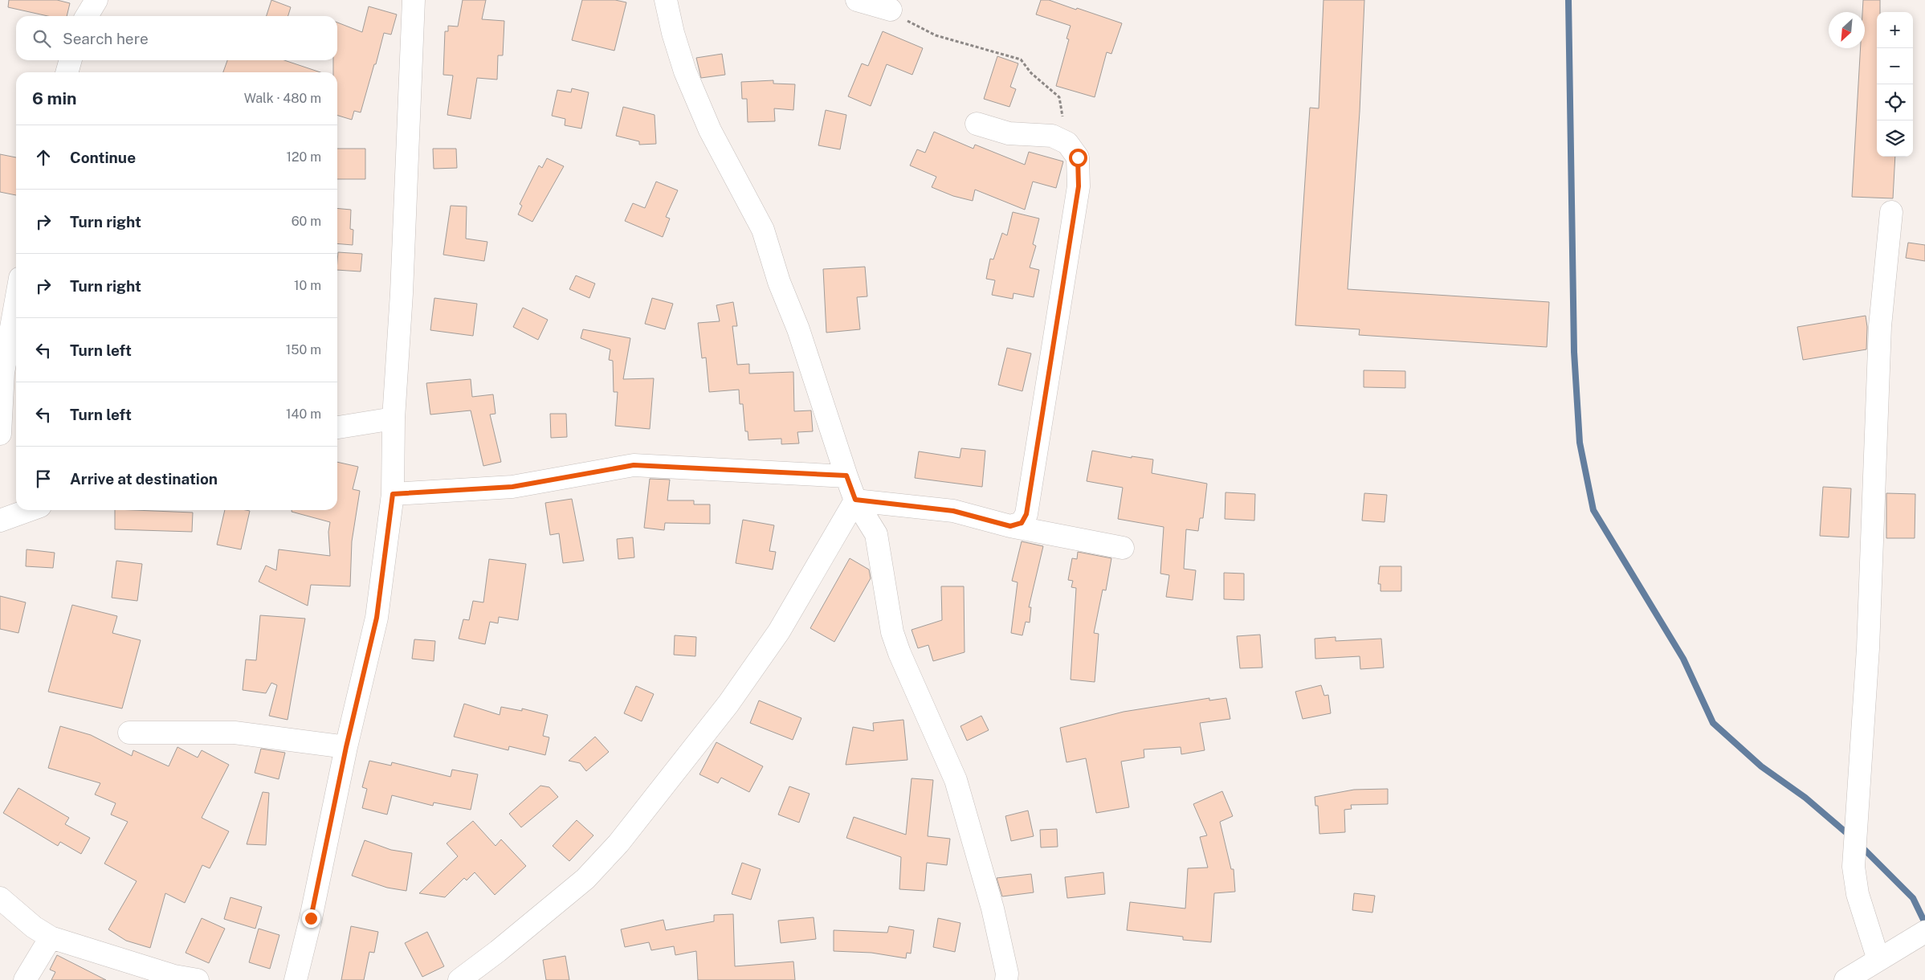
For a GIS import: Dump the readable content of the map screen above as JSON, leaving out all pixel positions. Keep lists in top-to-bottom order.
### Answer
{
  "north": "bottom left",
  "page": {
    "map_buttons": ["+", "−"],
    "search": "Search here",
    "heading": ["6 min", "Walk · 480 m"],
    "list": [
      ["Continue", "120 m"],
      ["Turn right", "60 m"],
      ["Turn right", "10 m"],
      ["Turn left", "150 m"],
      ["Turn left", "140 m"],
      "Arrive at destination"
    ]
  }
}
